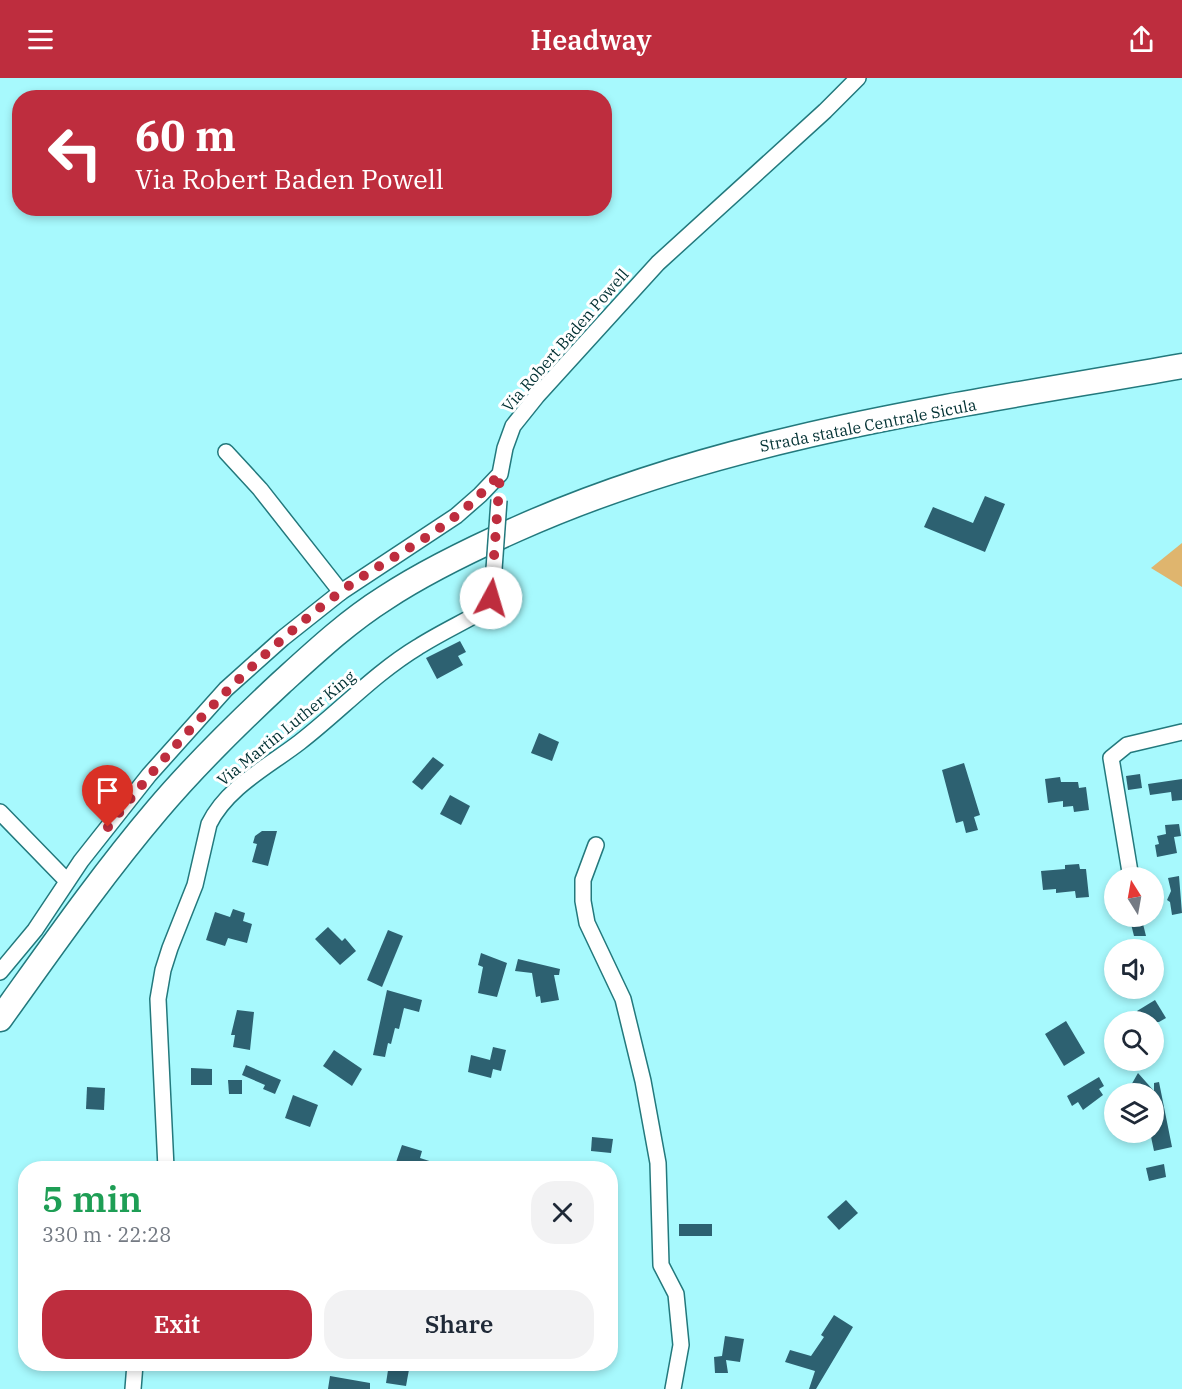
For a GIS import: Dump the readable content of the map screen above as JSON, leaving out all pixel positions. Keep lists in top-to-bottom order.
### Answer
{
  "streets": {
    "main road": ["Strada statale Centrale Sicula"],
    "street": ["Via Robert Baden Powell", "Via Martin Luther King"]
  },
  "crossings": [
    ["Via Robert Baden Powell", "Via Martin Luther King"]
  ],
  "north": "top",
  "page": {
    "header": "Headway",
    "turn": ["60 m", "Via Robert Baden Powell"],
    "heading": ["5 min", "330 m · 22:28"],
    "buttons": ["Exit", "Share"]
  }
}
